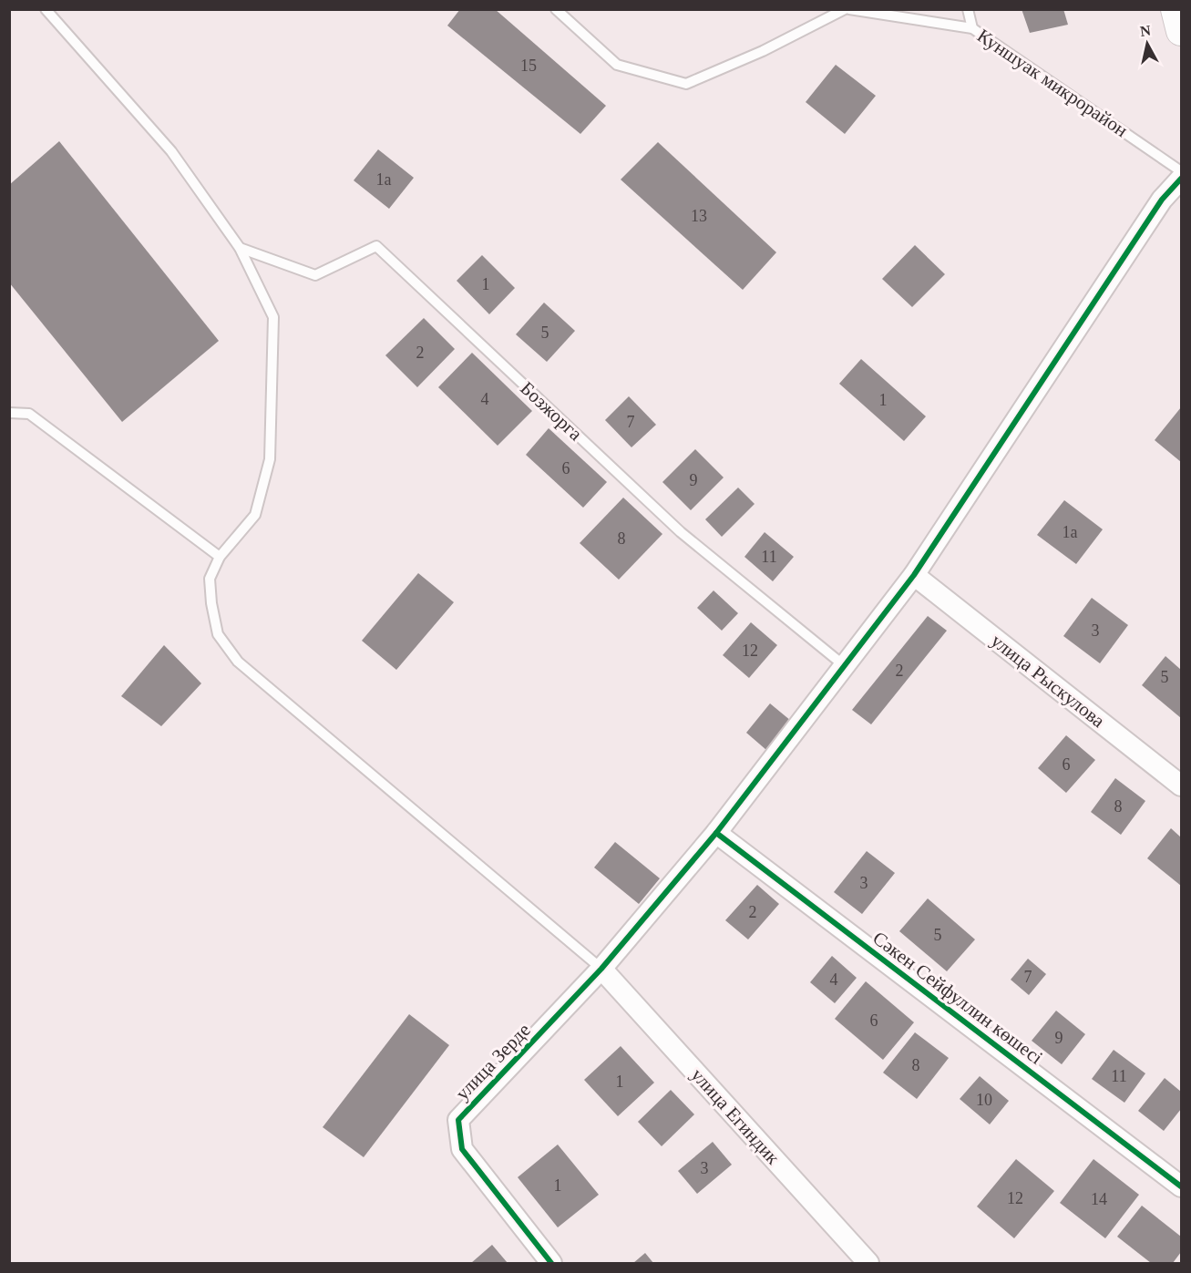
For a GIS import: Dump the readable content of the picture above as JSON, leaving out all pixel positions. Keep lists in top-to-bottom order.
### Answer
{
  "streets": {
    "street": [
      "улица Рыскулова",
      "Сәкен Сейфуллин көшесі",
      "улица Зерде",
      "улица Егиндик"
    ],
    "lane": ["Куншуак микрорайон", "Бозжорга"]
  },
  "crossings": [
    ["улица Зерде", "улица Егиндик"]
  ],
  "house_numbers": [
    "15",
    "1а",
    "13",
    "1",
    "5",
    "2",
    "4",
    "1",
    "7",
    "6",
    "9",
    "1а",
    "8",
    "11",
    "3",
    "12",
    "2",
    "5",
    "6",
    "8",
    "3",
    "2",
    "5",
    "7",
    "4",
    "6",
    "9",
    "8",
    "11",
    "1",
    "10",
    "3",
    "1",
    "12",
    "14"
  ],
  "north": "top"
}
